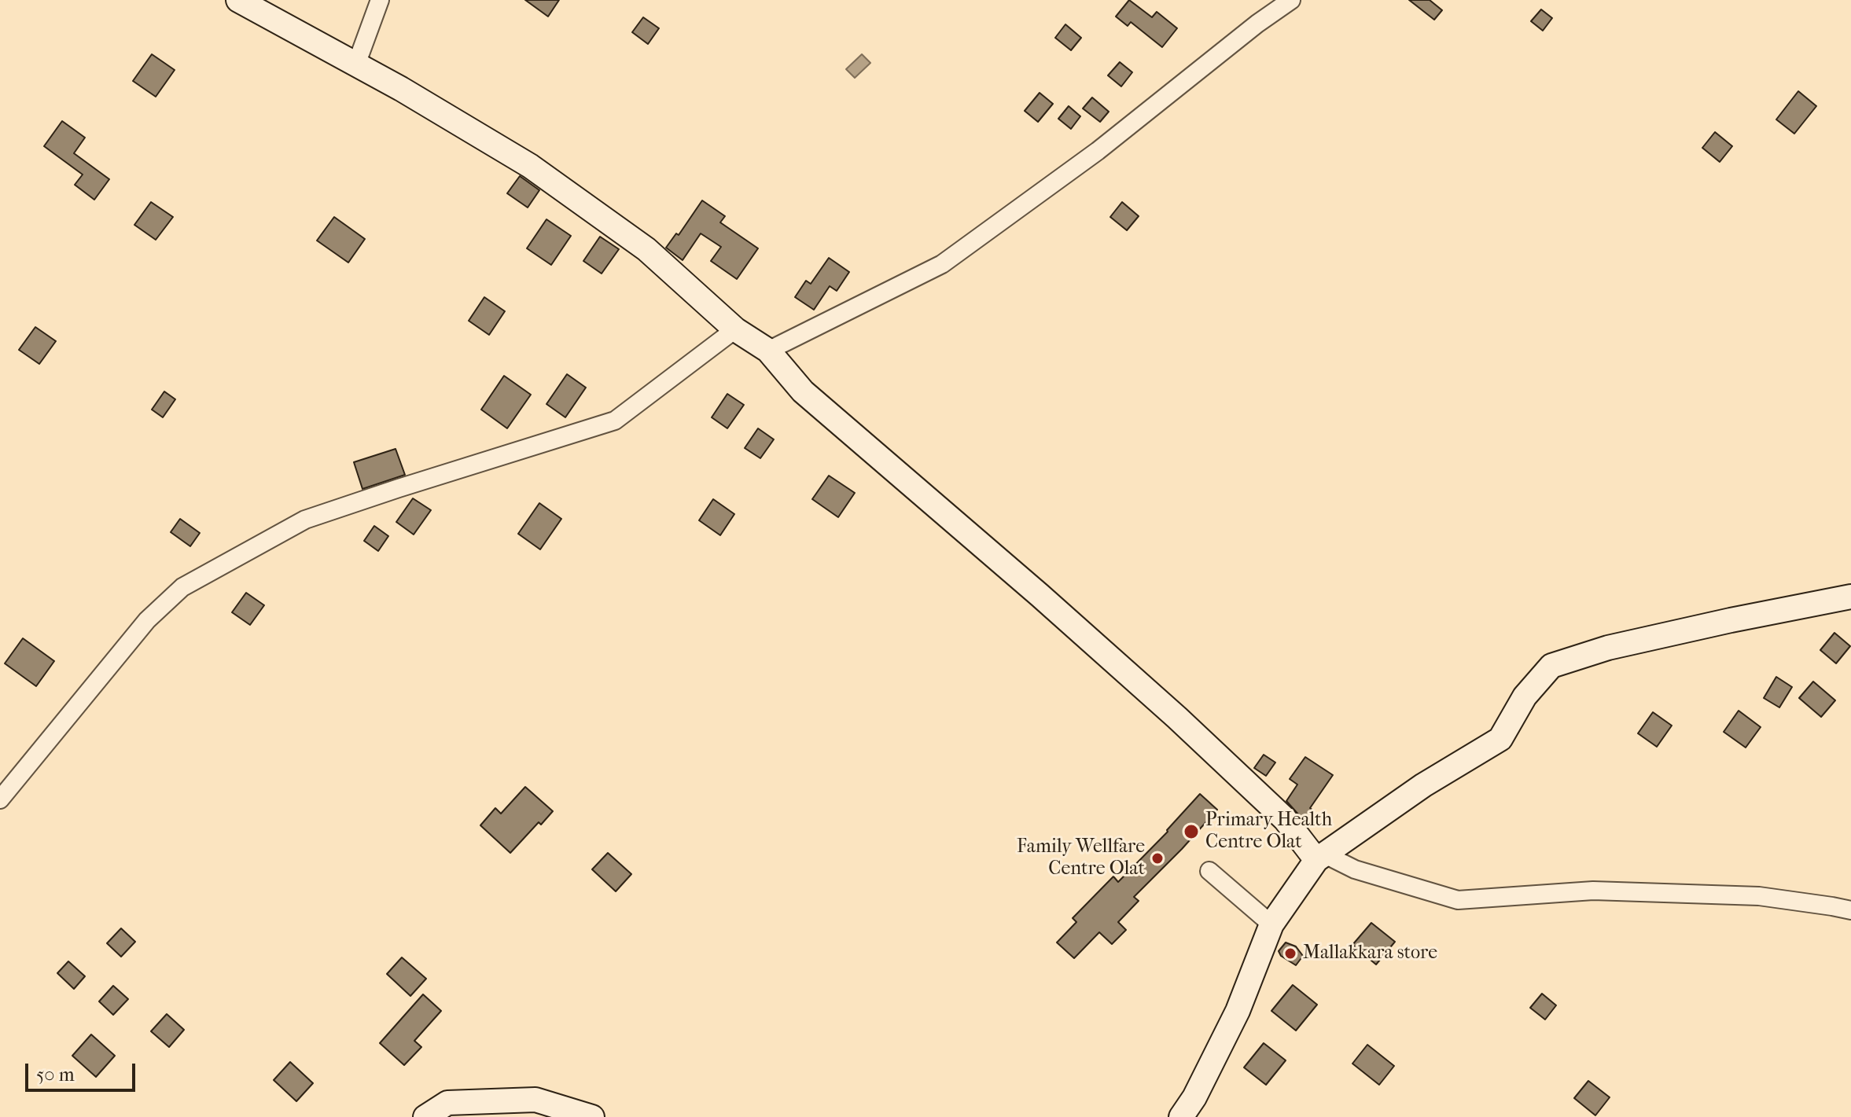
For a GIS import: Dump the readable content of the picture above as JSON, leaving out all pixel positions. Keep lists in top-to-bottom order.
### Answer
{
  "places": ["Primary Health Centre Olat", "Family Wellfare Centre Olat", "Mallakkara store"],
  "scale_bar": "50 m"
}
